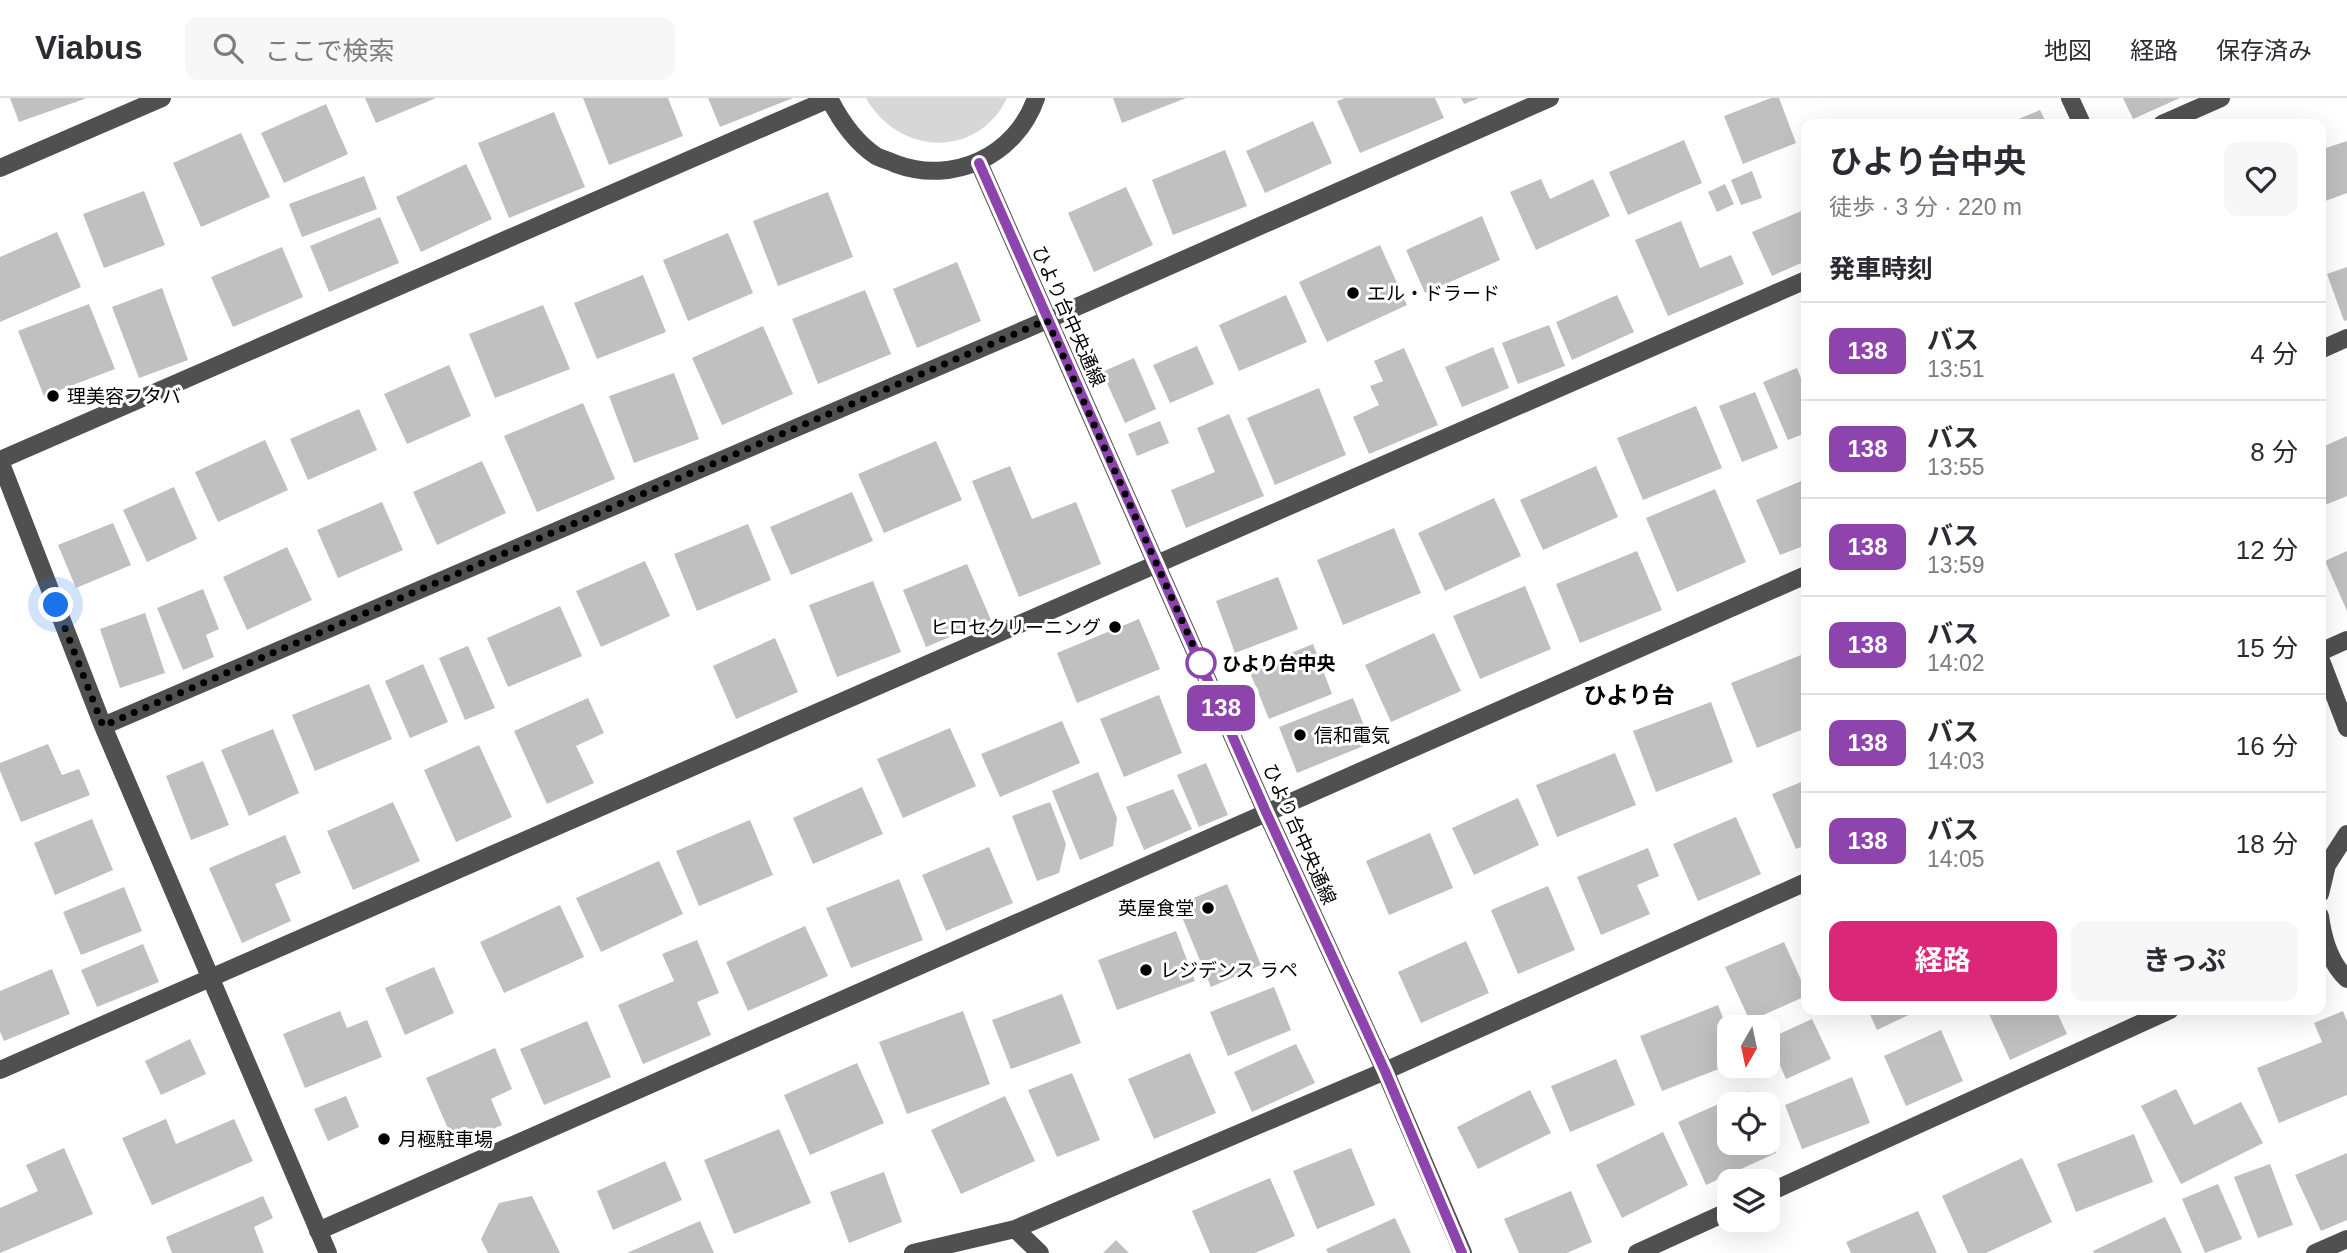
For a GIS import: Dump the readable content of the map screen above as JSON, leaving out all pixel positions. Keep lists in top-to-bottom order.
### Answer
{
  "streets": {
    "street": ["ひより台中央通線"]
  },
  "districts": ["ひより台"],
  "places": [
    "エル・ドラード",
    "理美容フタバ",
    "ヒロセクリーニング",
    "ひより台中央",
    "信和電気",
    "英屋食堂",
    "レジデンス ラペ",
    "月極駐車場"
  ],
  "lines": ["bus line 138"],
  "north": "bottom",
  "page": {
    "header": "Viabus",
    "search": "ここで検索",
    "nav": ["地図", "経路", "保存済み"],
    "on_map": "138",
    "heading": [
      ["ひより台中央", "徒歩 · 3 分 · 220 m"],
      "発車時刻"
    ],
    "list": [
      {
        "mark": "138",
        "name": "バス",
        "note": "13:51",
        "value": "4 分"
      },
      {
        "mark": "138",
        "name": "バス",
        "note": "13:55",
        "value": "8 分"
      },
      {
        "mark": "138",
        "name": "バス",
        "note": "13:59",
        "value": "12 分"
      },
      {
        "mark": "138",
        "name": "バス",
        "note": "14:02",
        "value": "15 分"
      },
      {
        "mark": "138",
        "name": "バス",
        "note": "14:03",
        "value": "16 分"
      },
      {
        "mark": "138",
        "name": "バス",
        "note": "14:05",
        "value": "18 分"
      }
    ],
    "buttons": ["経路", "きっぷ"]
  }
}
